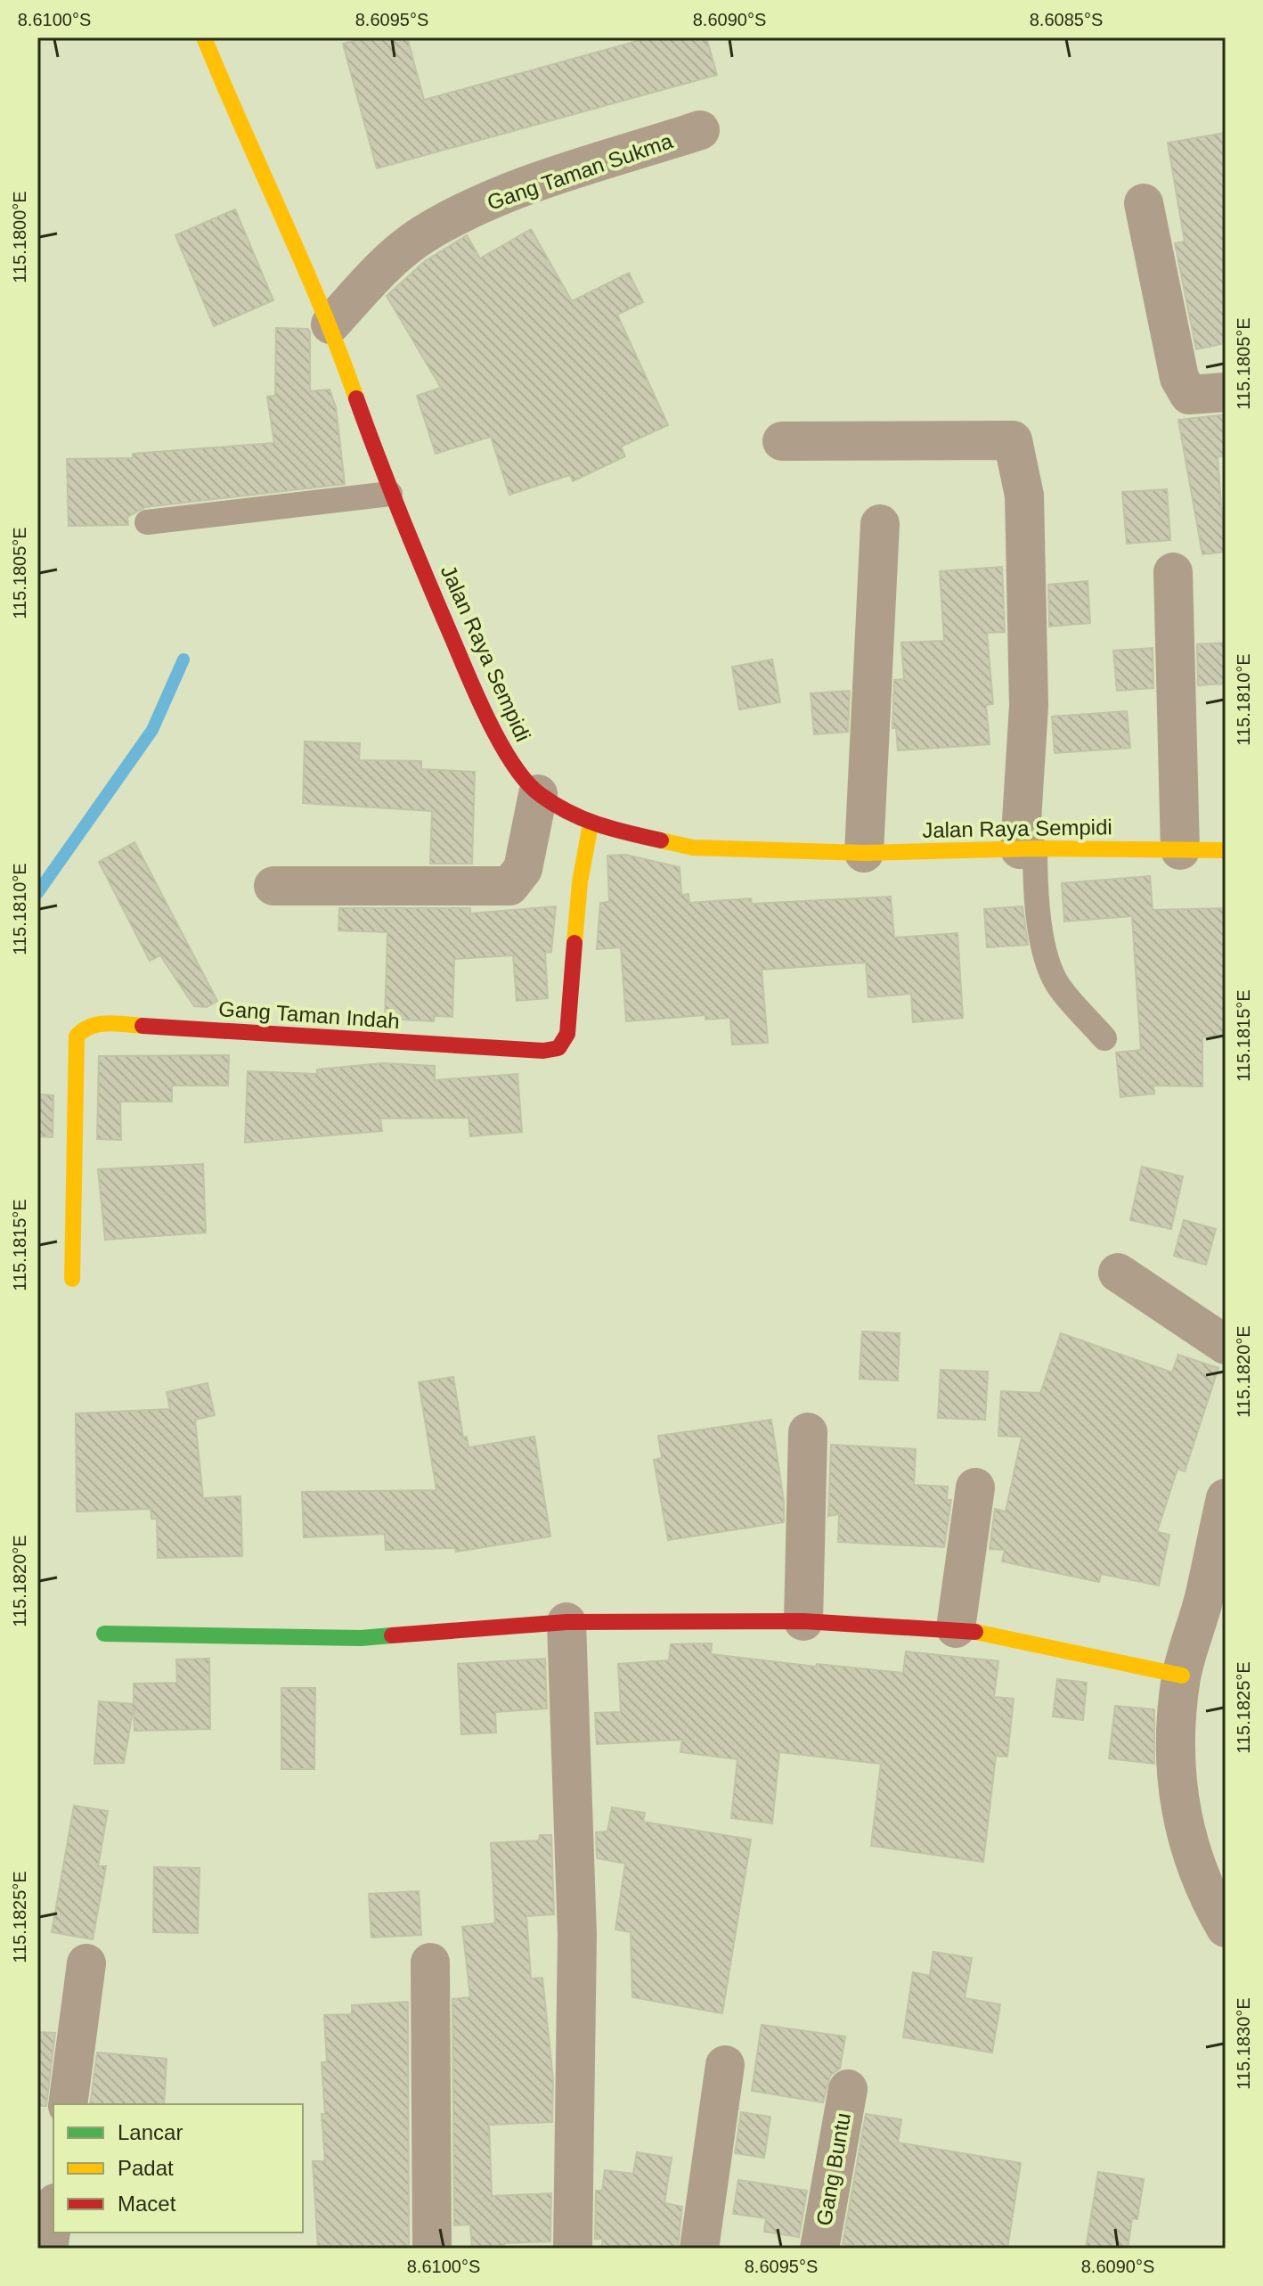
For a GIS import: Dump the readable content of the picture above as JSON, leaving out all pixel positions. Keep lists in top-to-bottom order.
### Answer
{
  "streets": {
    "street": [
      "Gang Taman Sukma",
      "Jalan Raya Sempidi",
      "Gang Taman Indah",
      "Gang Buntu"
    ]
  },
  "crossings": [
    ["Gang Taman Sukma", "Jalan Raya Sempidi"],
    ["Jalan Raya Sempidi", "Gang Taman Indah"]
  ],
  "legend": ["Lancar", "Padat", "Macet"],
  "coordinates": [
    "8.6100°S",
    "8.6095°S",
    "8.6090°S",
    "8.6085°S",
    "115.1800°E",
    "115.1805°E",
    "115.1810°E",
    "115.1815°E",
    "115.1820°E",
    "115.1825°E",
    "115.1830°E"
  ]
}
